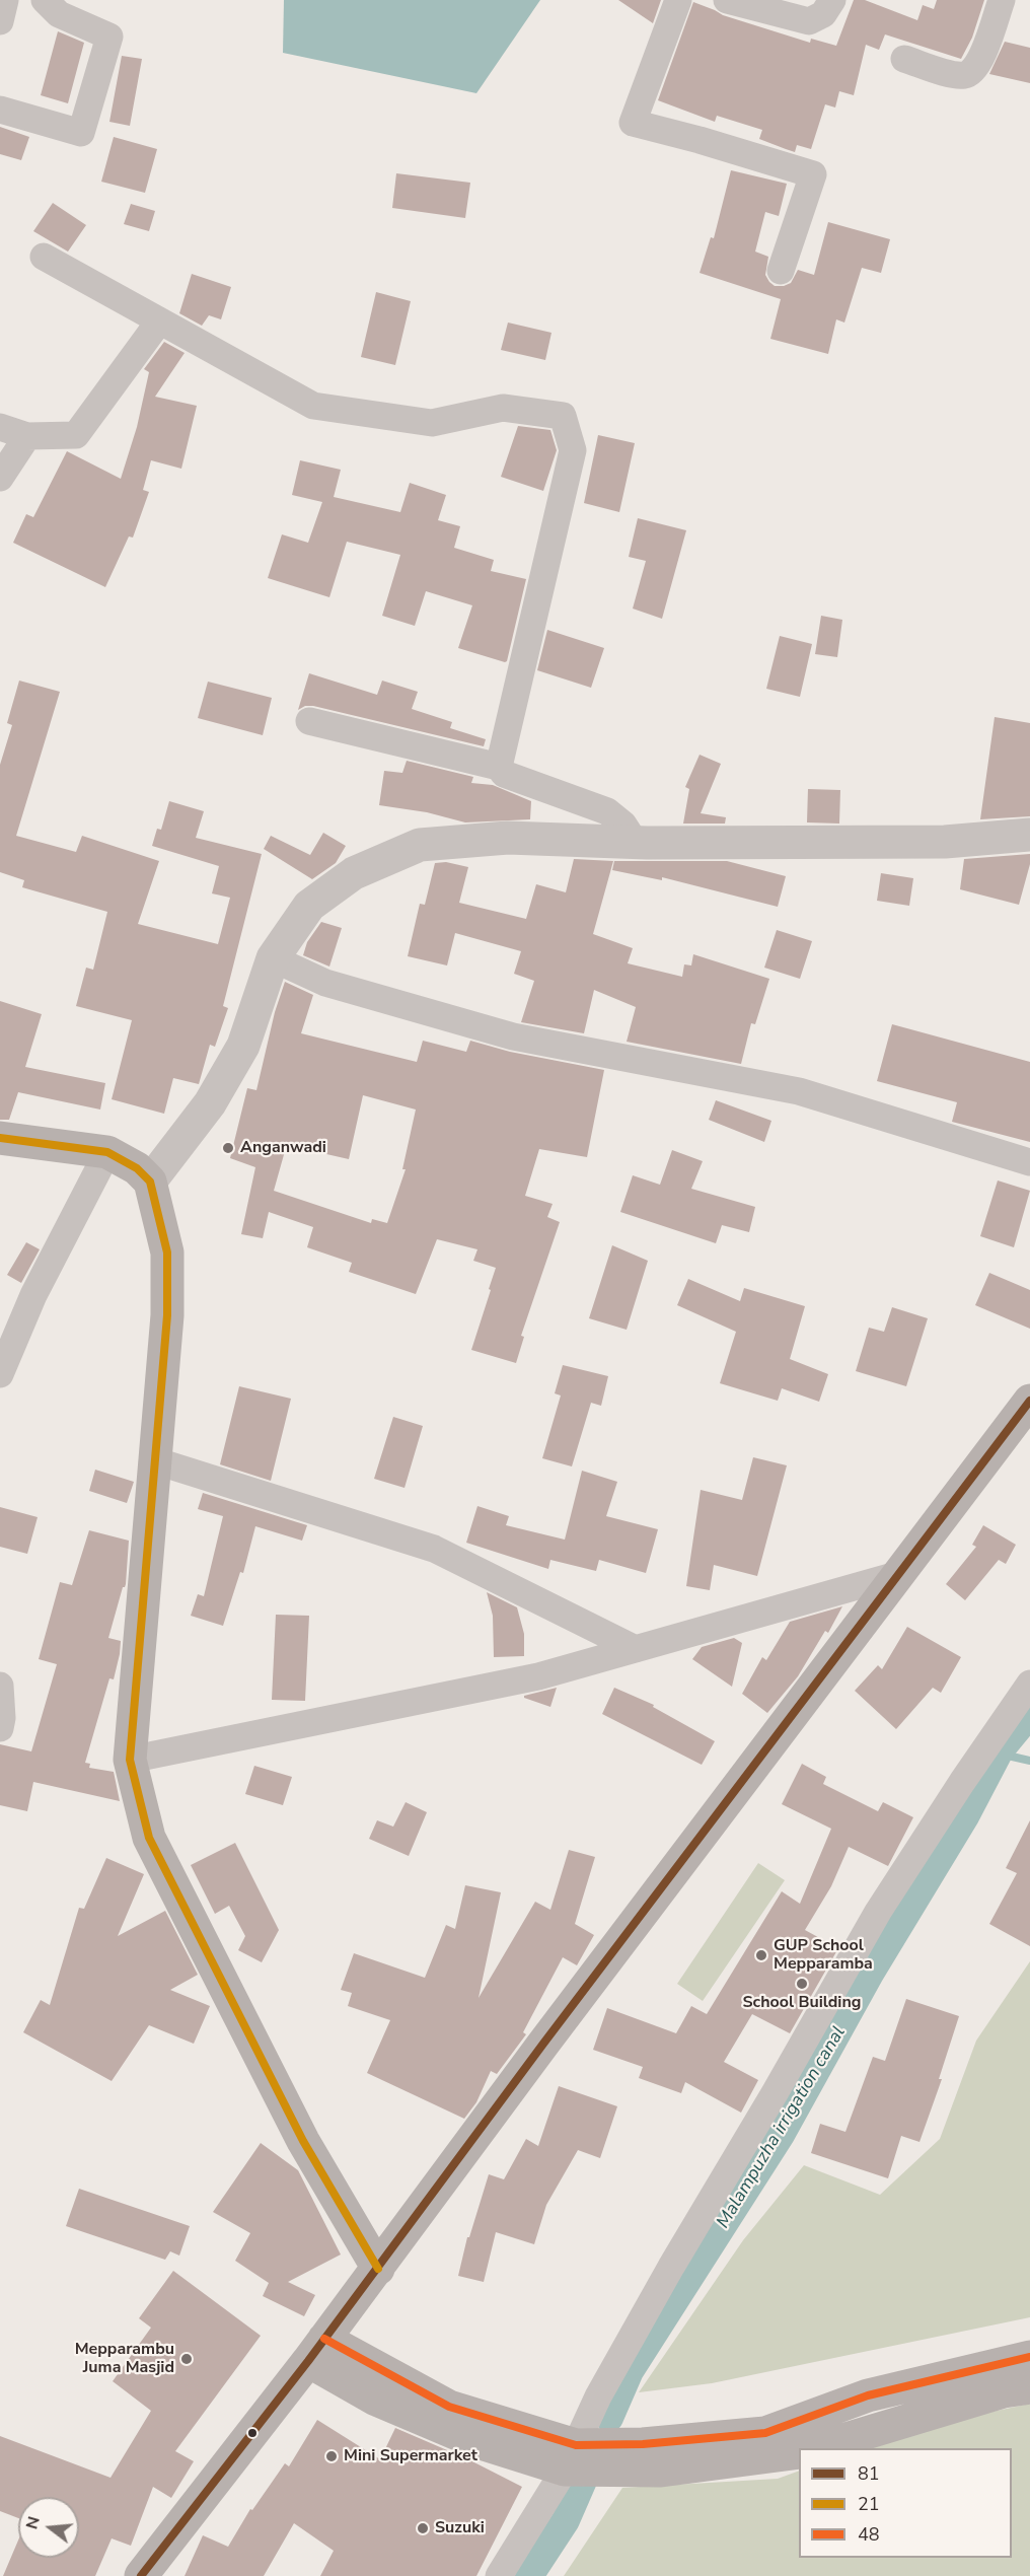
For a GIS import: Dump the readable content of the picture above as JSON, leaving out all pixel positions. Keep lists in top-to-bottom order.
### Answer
{
  "water": ["Malampuzha irrigation canal"],
  "places": [
    "Anganwadi",
    "GUP School Mepparamba",
    "School Building",
    "Mepparambu Juma Masjid",
    "Mini Supermarket",
    "Suzuki"
  ],
  "lines": ["transit line 21", "transit line 81", "transit line 48"],
  "legend": ["81", "21", "48"],
  "north": "left"
}
